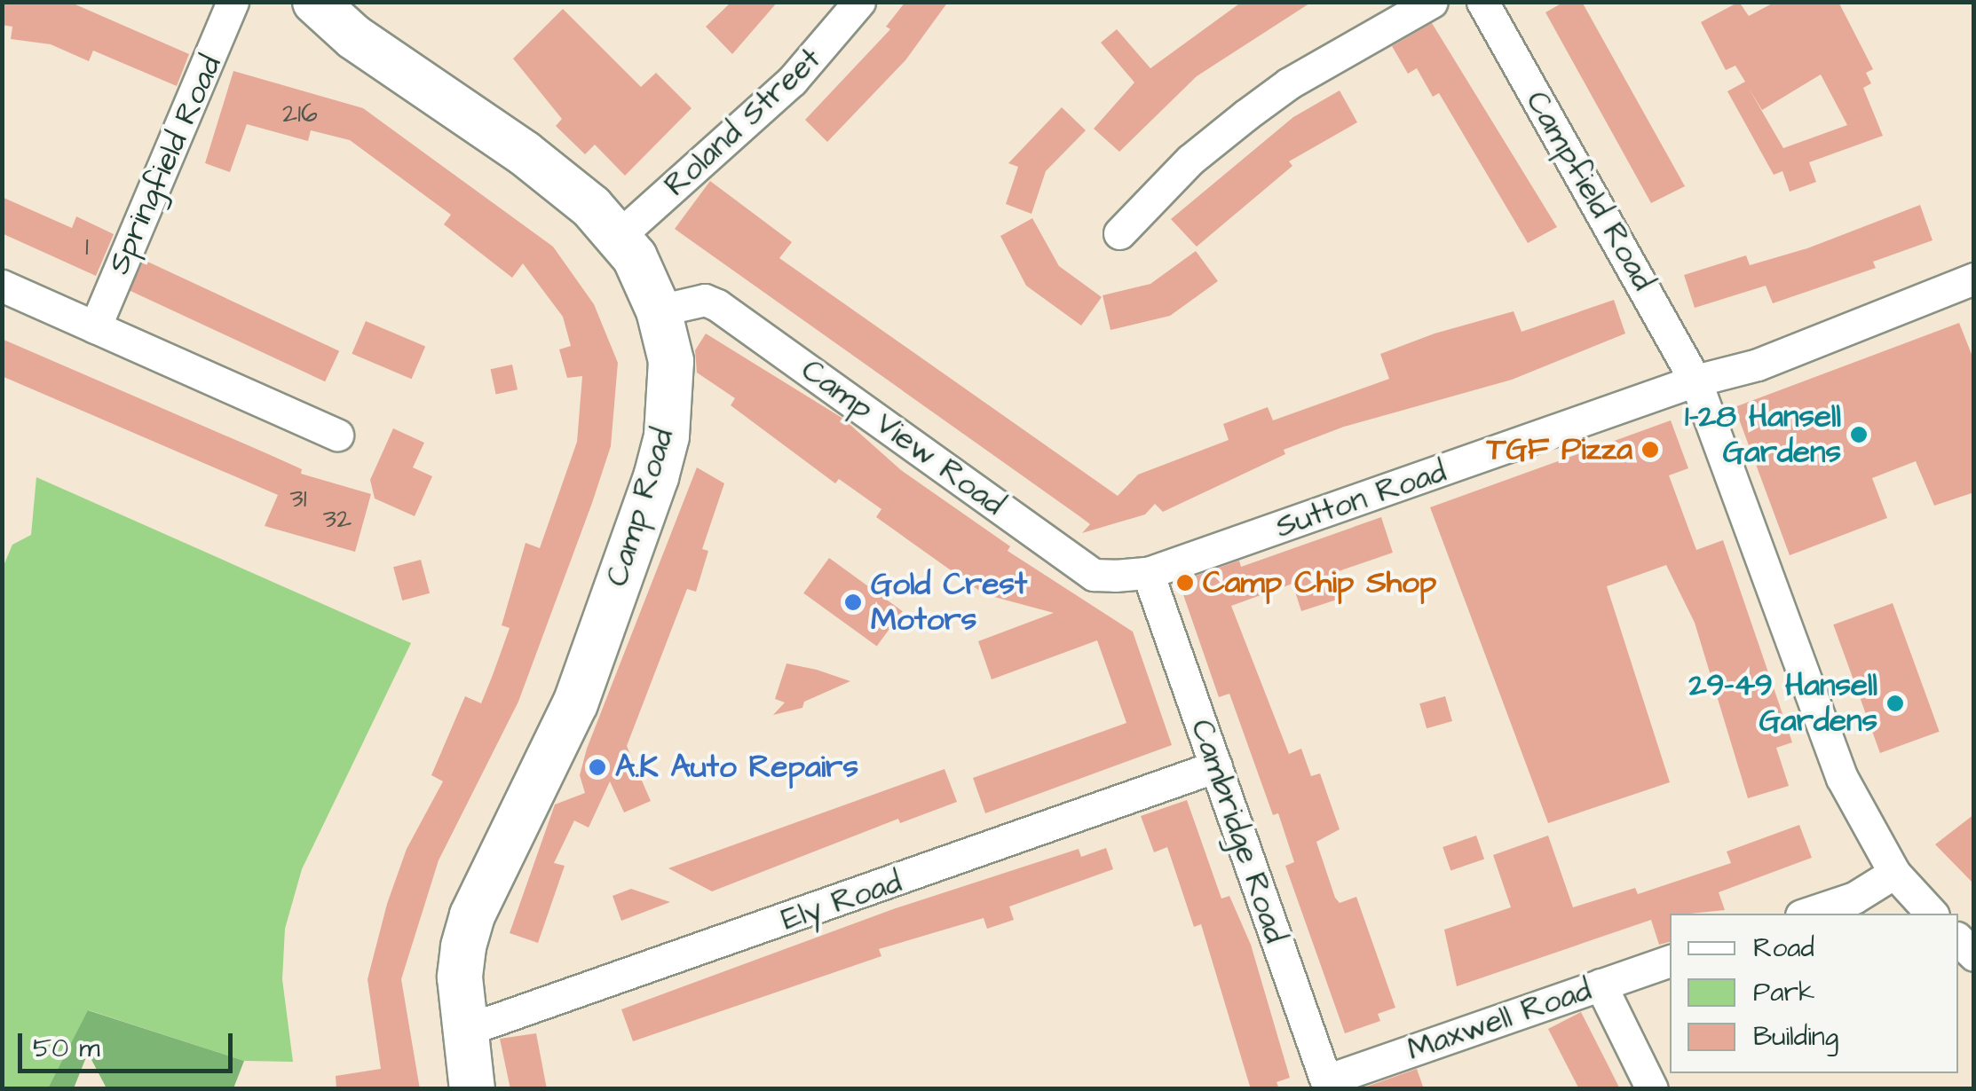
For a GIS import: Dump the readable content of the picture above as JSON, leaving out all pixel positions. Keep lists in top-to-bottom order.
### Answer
{
  "streets": {
    "street": [
      "Roland Street",
      "Springfield Road",
      "Campfield Road",
      "Camp View Road",
      "Sutton Road",
      "Camp Road",
      "Cambridge Road",
      "Ely Road",
      "Maxwell Road"
    ]
  },
  "crossings": [
    ["Roland Street", "Camp Road"],
    ["Campfield Road", "Sutton Road"],
    ["Camp View Road", "Sutton Road"],
    ["Camp View Road", "Camp Road"],
    ["Camp View Road", "Cambridge Road"],
    ["Sutton Road", "Cambridge Road"],
    ["Camp Road", "Ely Road"],
    ["Cambridge Road", "Ely Road"],
    ["Cambridge Road", "Maxwell Road"]
  ],
  "places": [
    "1-28 Hansell Gardens",
    "TGF Pizza",
    "Camp Chip Shop",
    "Gold Crest Motors",
    "29-49 Hansell Gardens",
    "A.K Auto Repairs"
  ],
  "house_numbers": [
    "216",
    "1",
    "31",
    "32"
  ],
  "legend": ["Road", "Park", "Building"],
  "scale_bar": "50 m"
}
